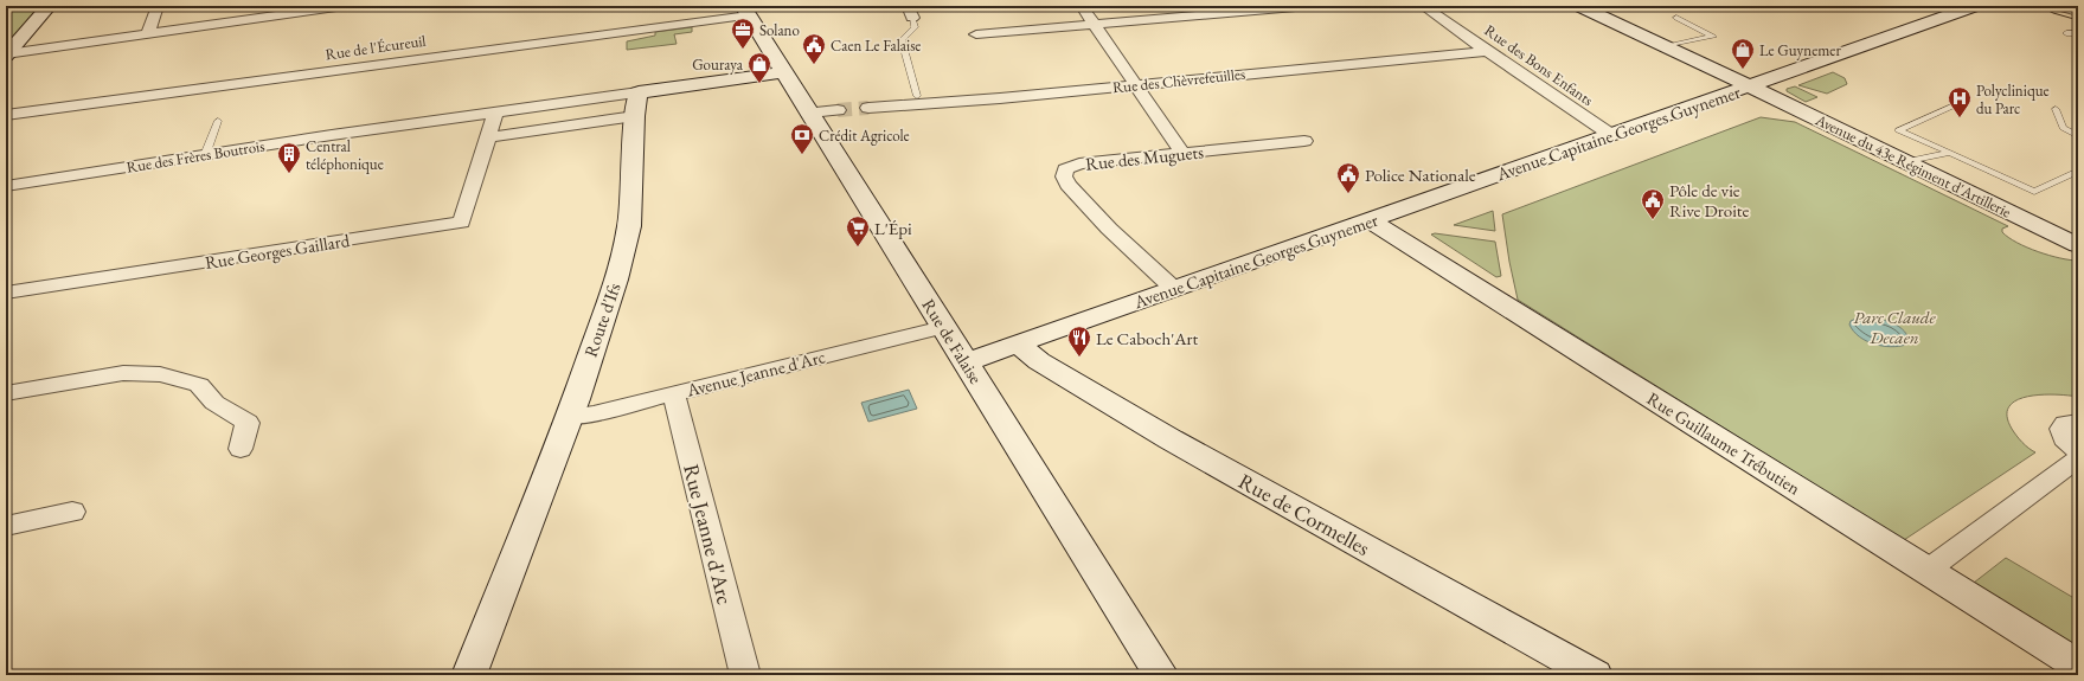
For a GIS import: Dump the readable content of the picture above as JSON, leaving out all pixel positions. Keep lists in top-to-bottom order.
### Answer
{
  "streets": {
    "street": [
      "Rue de l'Écureuil",
      "Rue des Bons Enfants",
      "Rue des Chèvrefeuilles",
      "Avenue Capitaine Georges Guynemer",
      "Rue des Frères Boutrois",
      "Rue des Muguets",
      "Avenue du 43e Régiment d'Artillerie",
      "Rue Georges Gaillard",
      "Route d'Ifs",
      "Rue de Falaise",
      "Avenue Jeanne d'Arc",
      "Rue Guillaume Trébutien",
      "Rue de Cormelles",
      "Rue Jeanne d'Arc"
    ]
  },
  "crossings": [
    ["Rue de l'Écureuil", "Rue de Falaise"],
    ["Rue des Bons Enfants", "Rue des Chèvrefeuilles"],
    ["Rue des Bons Enfants", "Avenue Capitaine Georges Guynemer"],
    ["Avenue Capitaine Georges Guynemer", "Rue des Muguets"],
    ["Avenue Capitaine Georges Guynemer", "Avenue du 43e Régiment d'Artillerie"],
    ["Avenue Capitaine Georges Guynemer", "Rue de Falaise"],
    ["Avenue Capitaine Georges Guynemer", "Rue Guillaume Trébutien"],
    ["Avenue Capitaine Georges Guynemer", "Rue de Cormelles"],
    ["Rue des Frères Boutrois", "Rue Georges Gaillard"],
    ["Rue des Frères Boutrois", "Route d'Ifs"],
    ["Route d'Ifs", "Avenue Jeanne d'Arc"],
    ["Rue de Falaise", "Avenue Jeanne d'Arc"],
    ["Avenue Jeanne d'Arc", "Rue Jeanne d'Arc"]
  ],
  "parks": ["Parc Claude Decaen"],
  "places": {
    "office": ["Solano"],
    "public building": ["Caen Le Falaise", "Police Nationale", "Pôle de vie Rive Droite"],
    "shop": ["Le Guynemer", "Gouraya"],
    "hospital": ["Polyclinique du Parc"],
    "bank": ["Crédit Agricole"],
    "building": ["Central téléphonique"],
    "supermarket": ["L'Épi"],
    "restaurant": ["Le Caboch'Art"]
  }
}
